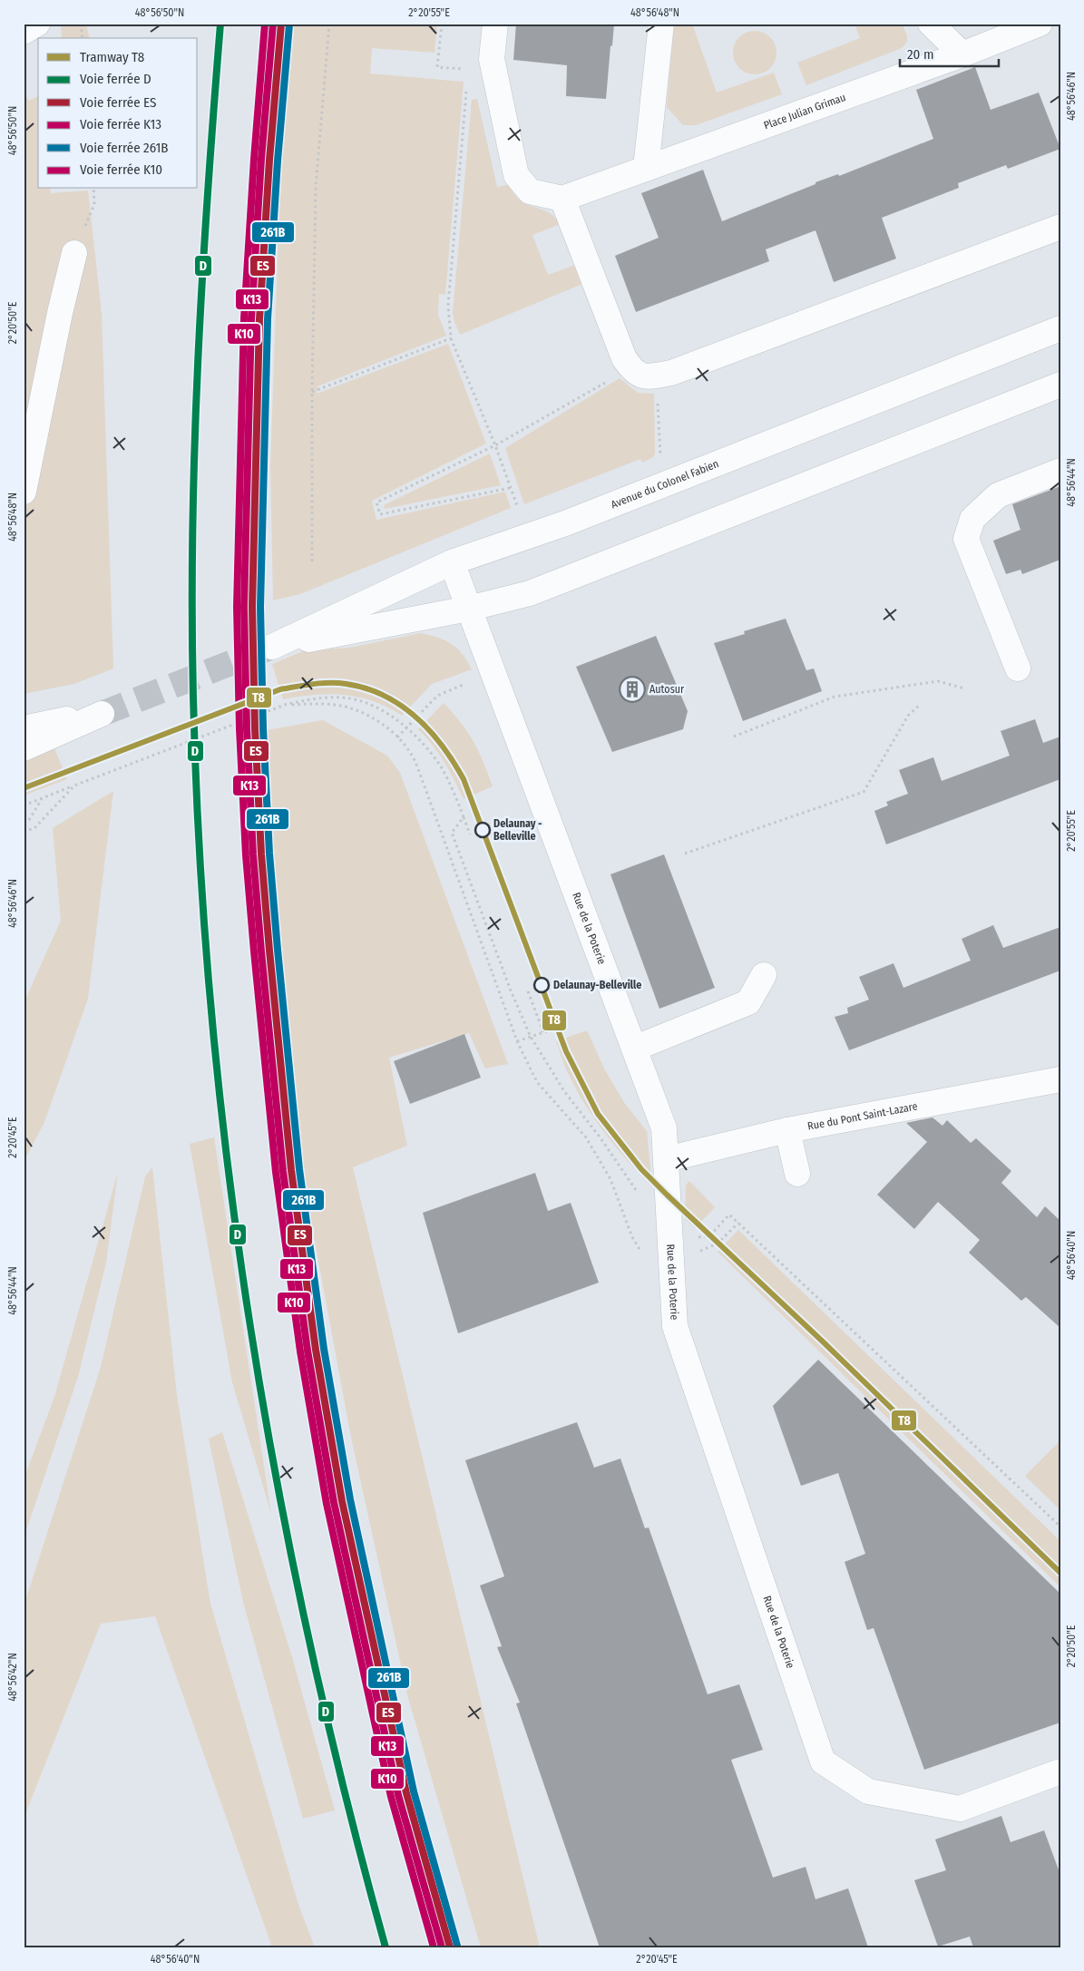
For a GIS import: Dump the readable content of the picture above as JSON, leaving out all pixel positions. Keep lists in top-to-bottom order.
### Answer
{
  "streets": {
    "street": [
      "Place Julian Grimau",
      "Avenue du Colonel Fabien",
      "Rue de la Poterie",
      "Rue du Pont Saint-Lazare"
    ]
  },
  "crossings": [
    ["Avenue du Colonel Fabien", "Rue de la Poterie"],
    ["Rue de la Poterie", "Rue du Pont Saint-Lazare"]
  ],
  "places": {
    "building": ["Autosur"],
    "other": ["Delaunay - Belleville", "Delaunay-Belleville"]
  },
  "lines": [
    "rail line D",
    "rail line ES",
    "rail line K13",
    "rail line K10",
    "rail line 261B",
    "tram line T8"
  ],
  "legend": [
    "Tramway T8",
    "Voie ferrée D",
    "Voie ferrée ES",
    "Voie ferrée K13",
    "Voie ferrée 261B",
    "Voie ferrée K10"
  ],
  "scale_bar": "20 m",
  "coordinates": [
    "48°56'50\"N",
    "2°20'55\"E",
    "48°56'48\"N",
    "48°56'46\"N",
    "2°20'50\"E",
    "48°56'44\"N",
    "2°20'45\"E",
    "48°56'40\"N",
    "48°56'42\"N"
  ]
}
